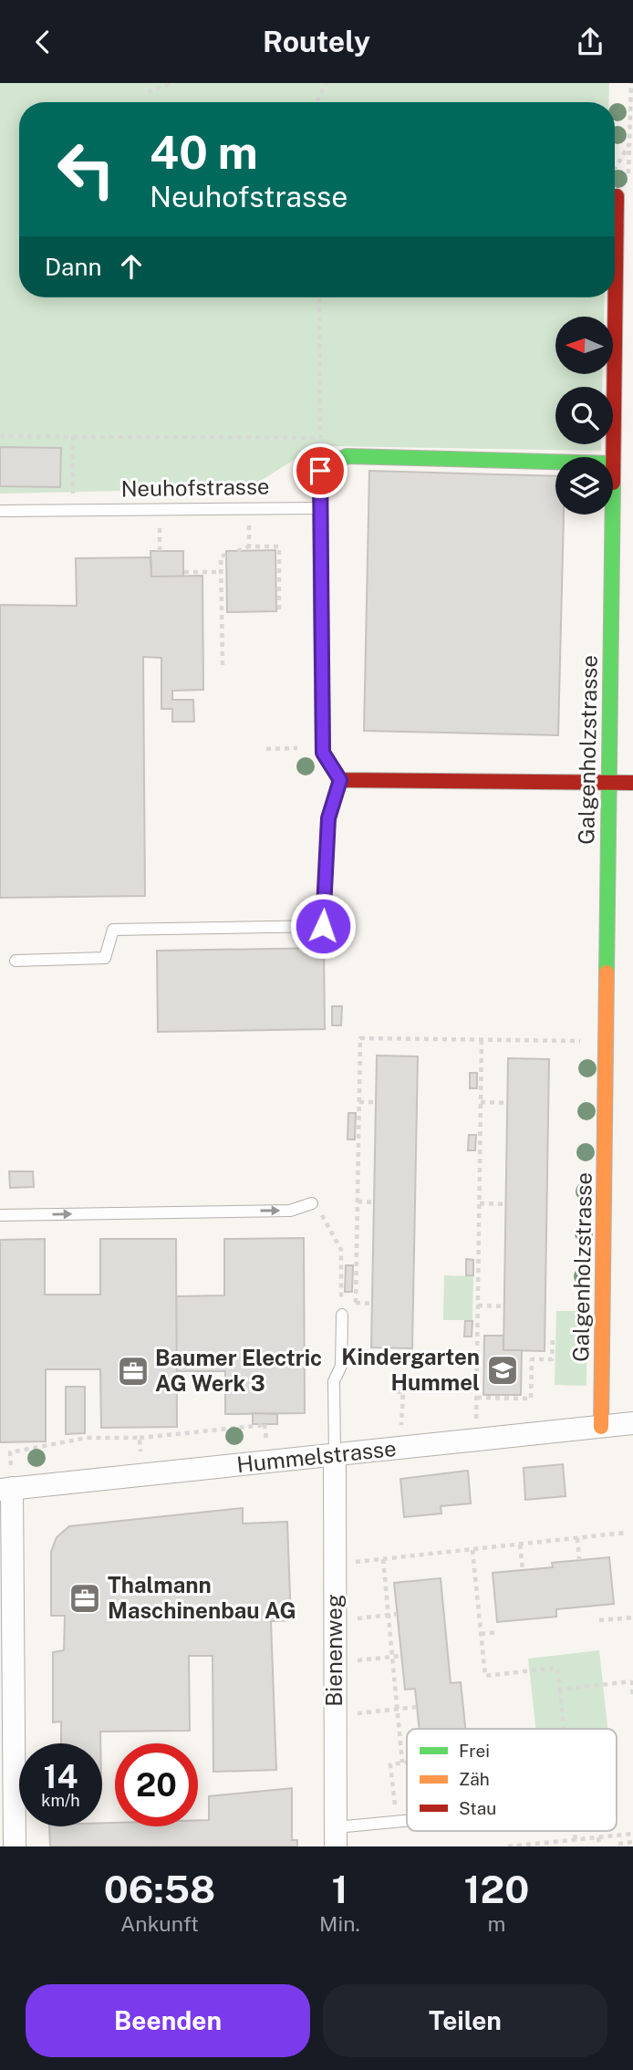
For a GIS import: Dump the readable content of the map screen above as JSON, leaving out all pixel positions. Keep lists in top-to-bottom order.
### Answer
{
  "streets": {
    "street": ["Galgenholzstrasse", "Hummelstrasse", "Bienenweg"],
    "lane": ["Neuhofstrasse"]
  },
  "crossings": [
    ["Galgenholzstrasse", "Hummelstrasse"],
    ["Hummelstrasse", "Bienenweg"]
  ],
  "places": {
    "school or university": ["Kindergarten Hummel"],
    "office": ["Baumer Electric AG Werk 3", "Thalmann Maschinenbau AG"]
  },
  "legend": ["Frei", "Zäh", "Stau"],
  "north": "left",
  "page": {
    "header": "Routely",
    "turn": ["40 m", "Neuhofstrasse"],
    "then": "Dann",
    "speed": "14 km/h",
    "limit": "20",
    "eta": [
      "06:58",
      "Ankunft",
      "1",
      "Min.",
      "120",
      "m"
    ],
    "buttons": ["Beenden", "Teilen"]
  }
}
